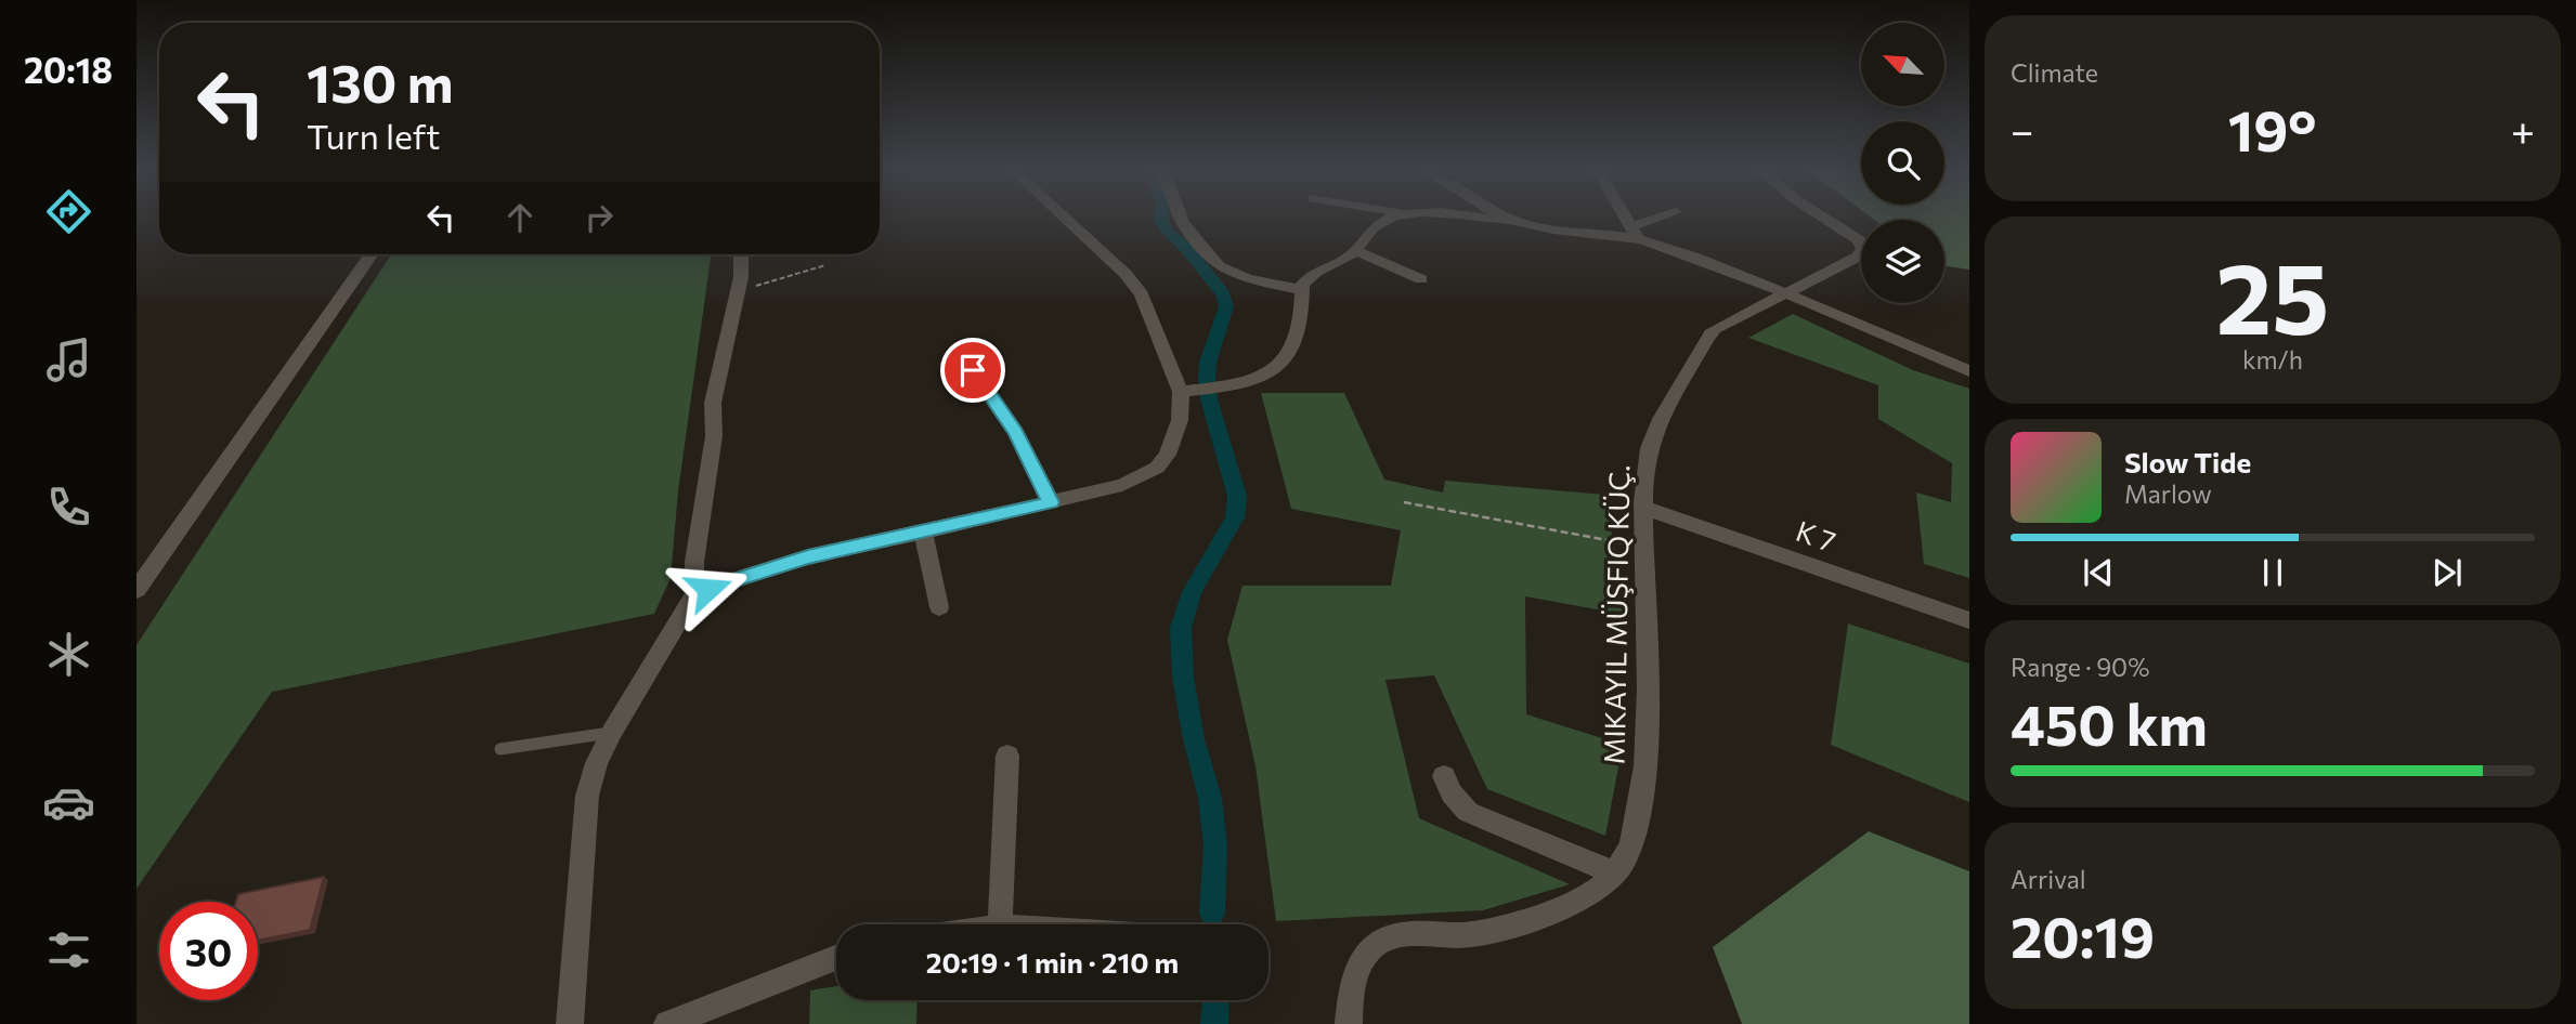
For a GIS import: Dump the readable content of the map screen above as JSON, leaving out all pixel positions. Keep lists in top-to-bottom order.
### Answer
{
  "streets": {
    "street": ["K 7"]
  },
  "north": "top left",
  "page": {
    "tabs": "20:18",
    "tile": [
      "Climate",
      ["25", "km/h"],
      ["Range · 90%", "450 km"],
      ["Arrival", "20:19"]
    ],
    "turn": ["130 m", "Turn left"],
    "heat": ["−", "19°", "+"],
    "song": ["Slow Tide", "Marlow"],
    "limit": "30",
    "trip": "20:19 · 1 min · 210 m"
  }
}
